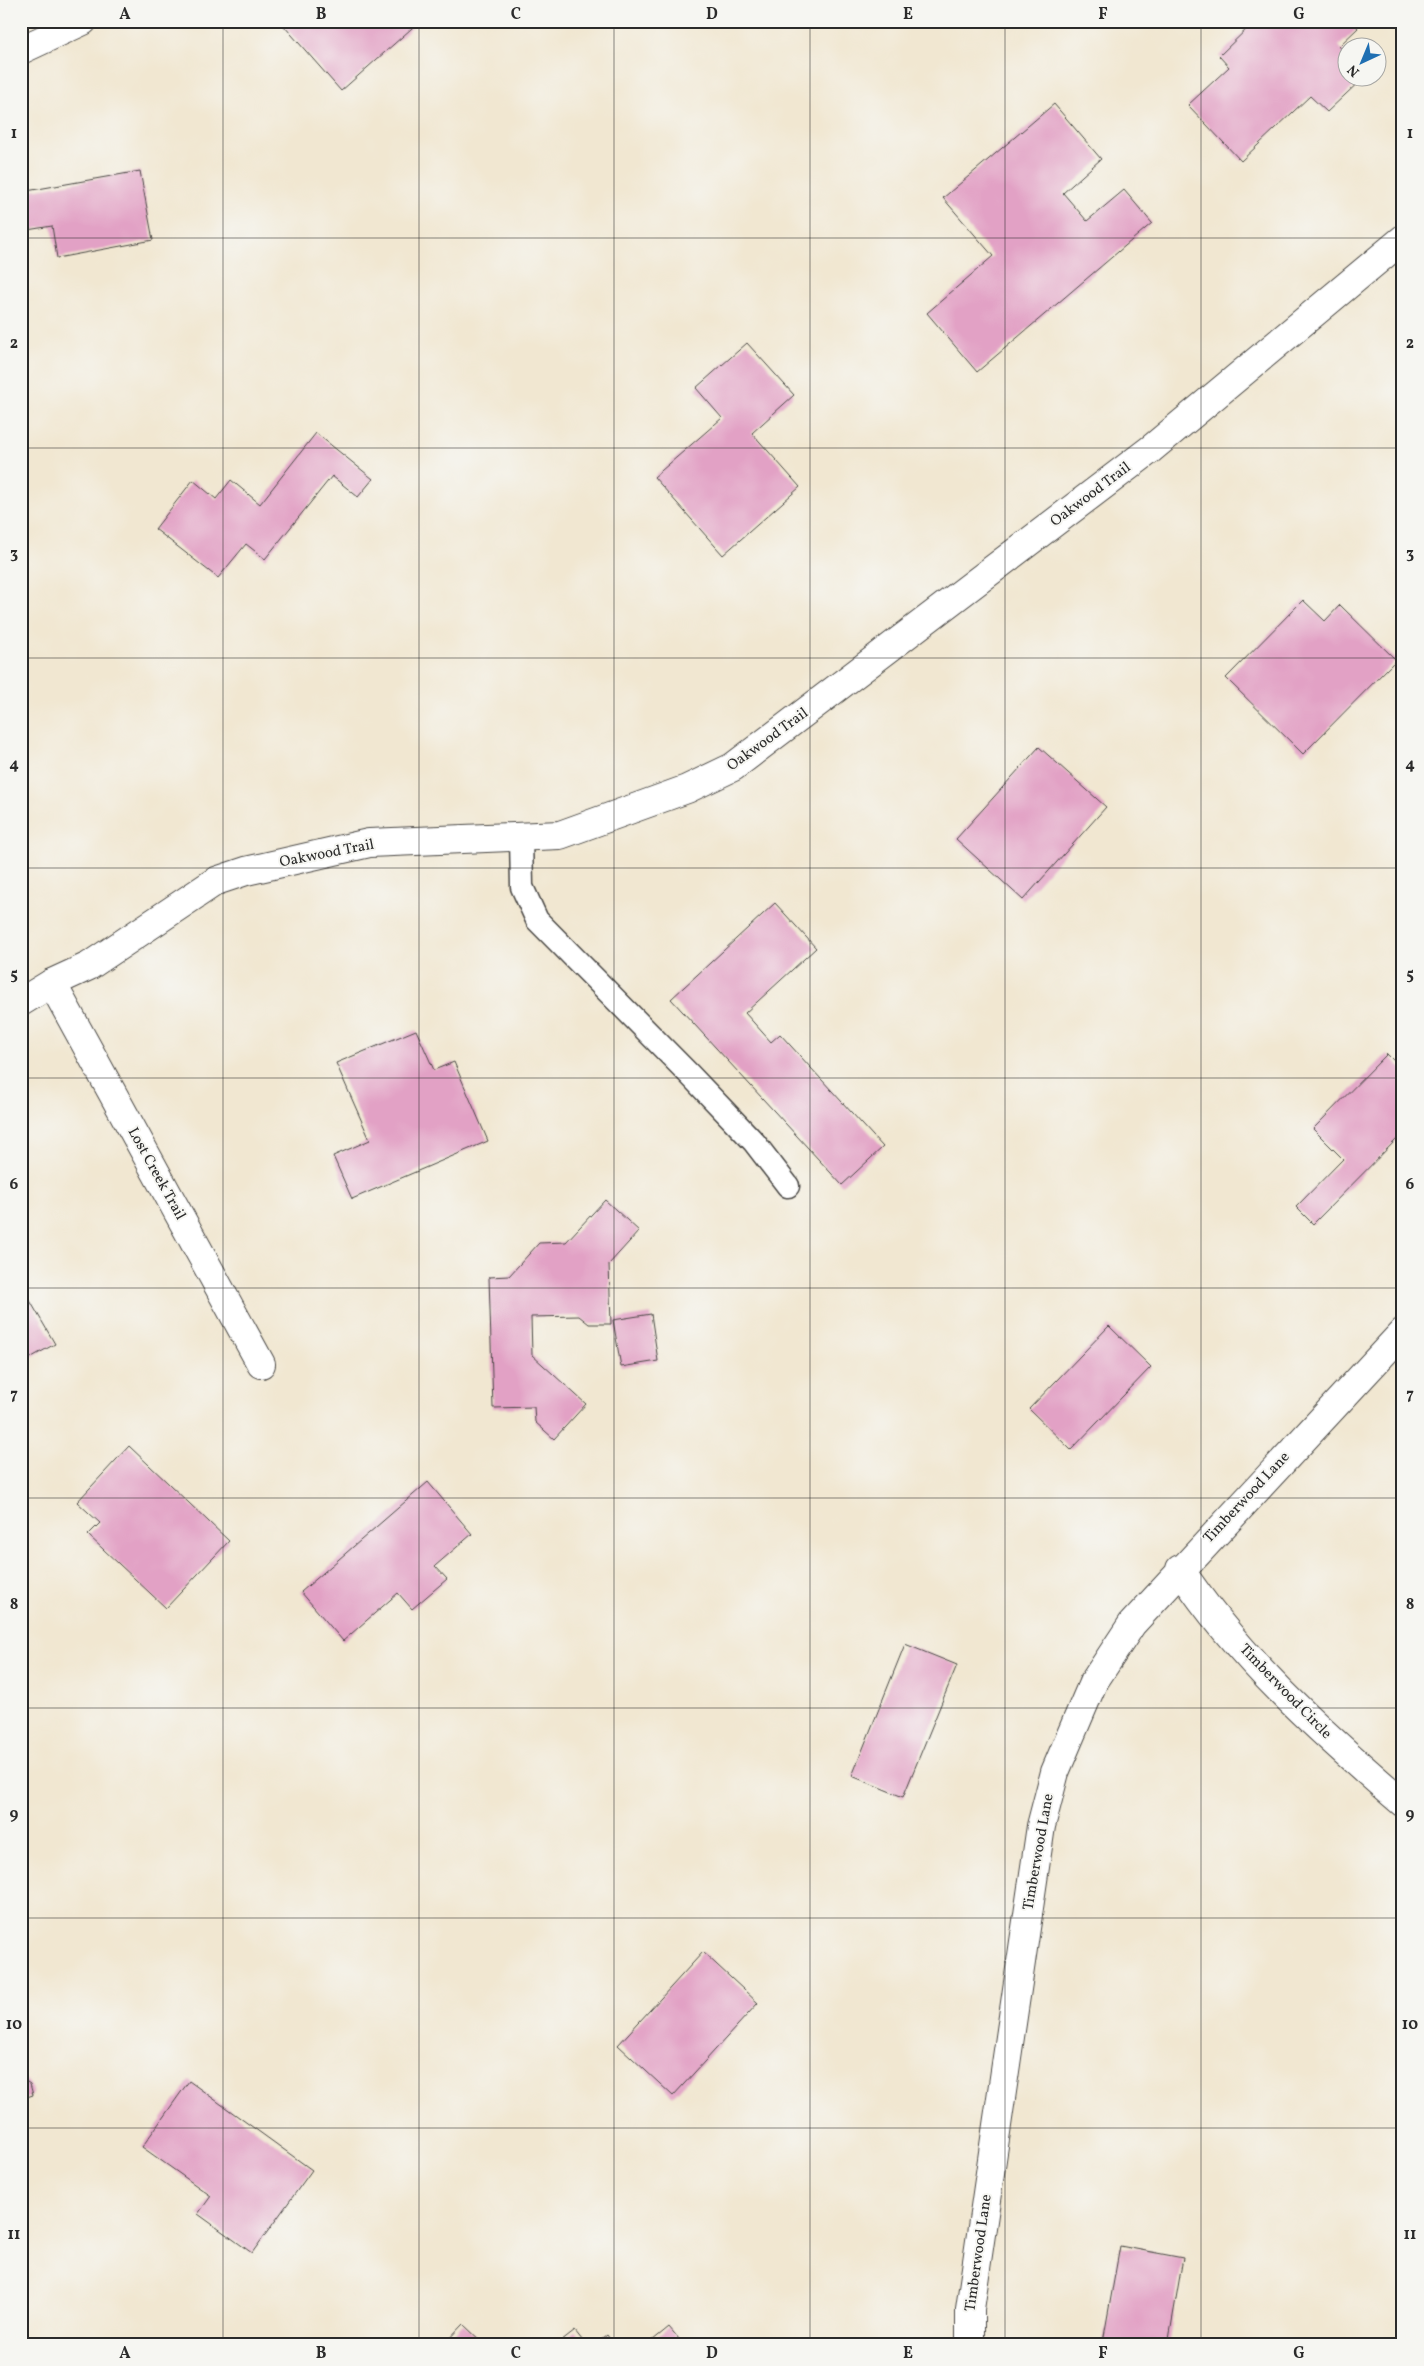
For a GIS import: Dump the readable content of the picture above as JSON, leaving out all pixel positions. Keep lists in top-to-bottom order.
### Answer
{
  "streets": {
    "street": [
      "Oakwood Trail",
      "Lost Creek Trail",
      "Timberwood Lane",
      "Timberwood Circle"
    ]
  },
  "crossings": [
    ["Oakwood Trail", "Lost Creek Trail"],
    ["Timberwood Lane", "Timberwood Circle"]
  ],
  "north": "bottom left",
  "grid": {
    "columns": [
      "A",
      "B",
      "C",
      "D",
      "E",
      "F",
      "G"
    ],
    "rows": [
      "1",
      "2",
      "3",
      "4",
      "5",
      "6",
      "7",
      "8",
      "9",
      "10",
      "11"
    ]
  }
}
